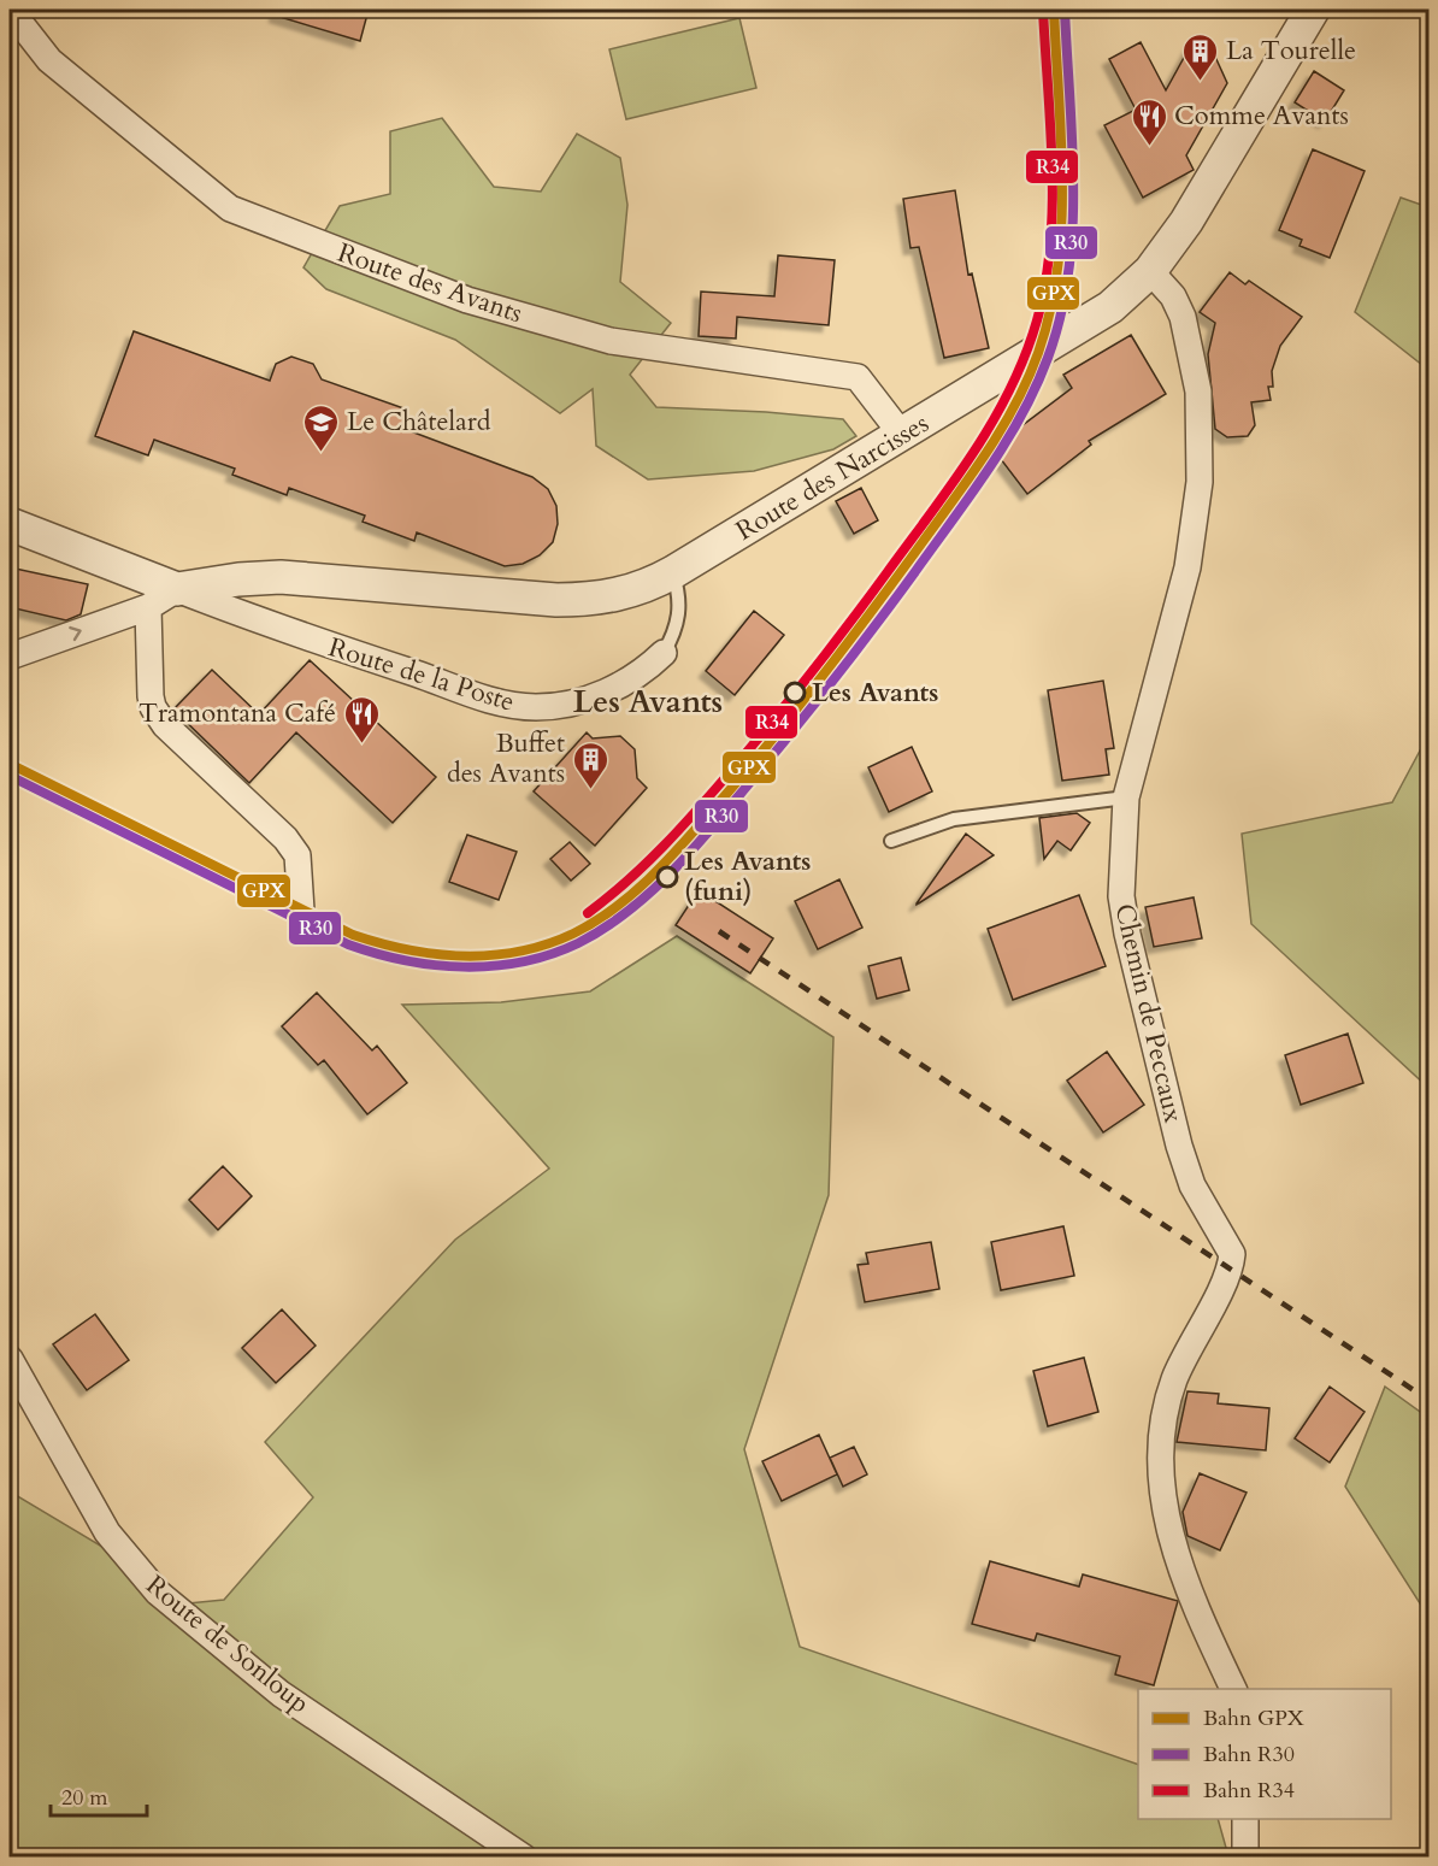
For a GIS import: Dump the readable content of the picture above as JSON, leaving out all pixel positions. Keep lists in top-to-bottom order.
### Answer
{
  "streets": {
    "street": [
      "Route des Avants",
      "Route des Narcisses",
      "Route de la Poste",
      "Chemin de Peccaux",
      "Route de Sonloup"
    ]
  },
  "crossings": [
    ["Route des Avants", "Route des Narcisses"],
    ["Route des Narcisses", "Route de la Poste"],
    ["Route des Narcisses", "Chemin de Peccaux"]
  ],
  "districts": ["Les Avants"],
  "places": {
    "building": ["La Tourelle", "Buffet des Avants"],
    "restaurant": ["Comme Avants", "Tramontana Café"],
    "school or university": ["Le Châtelard"],
    "other": ["Les Avants", "Les Avants (funi)"]
  },
  "lines": ["rail line GPX", "rail line R30", "rail line R34"],
  "legend": ["Bahn GPX", "Bahn R30", "Bahn R34"],
  "scale_bar": "20 m"
}
